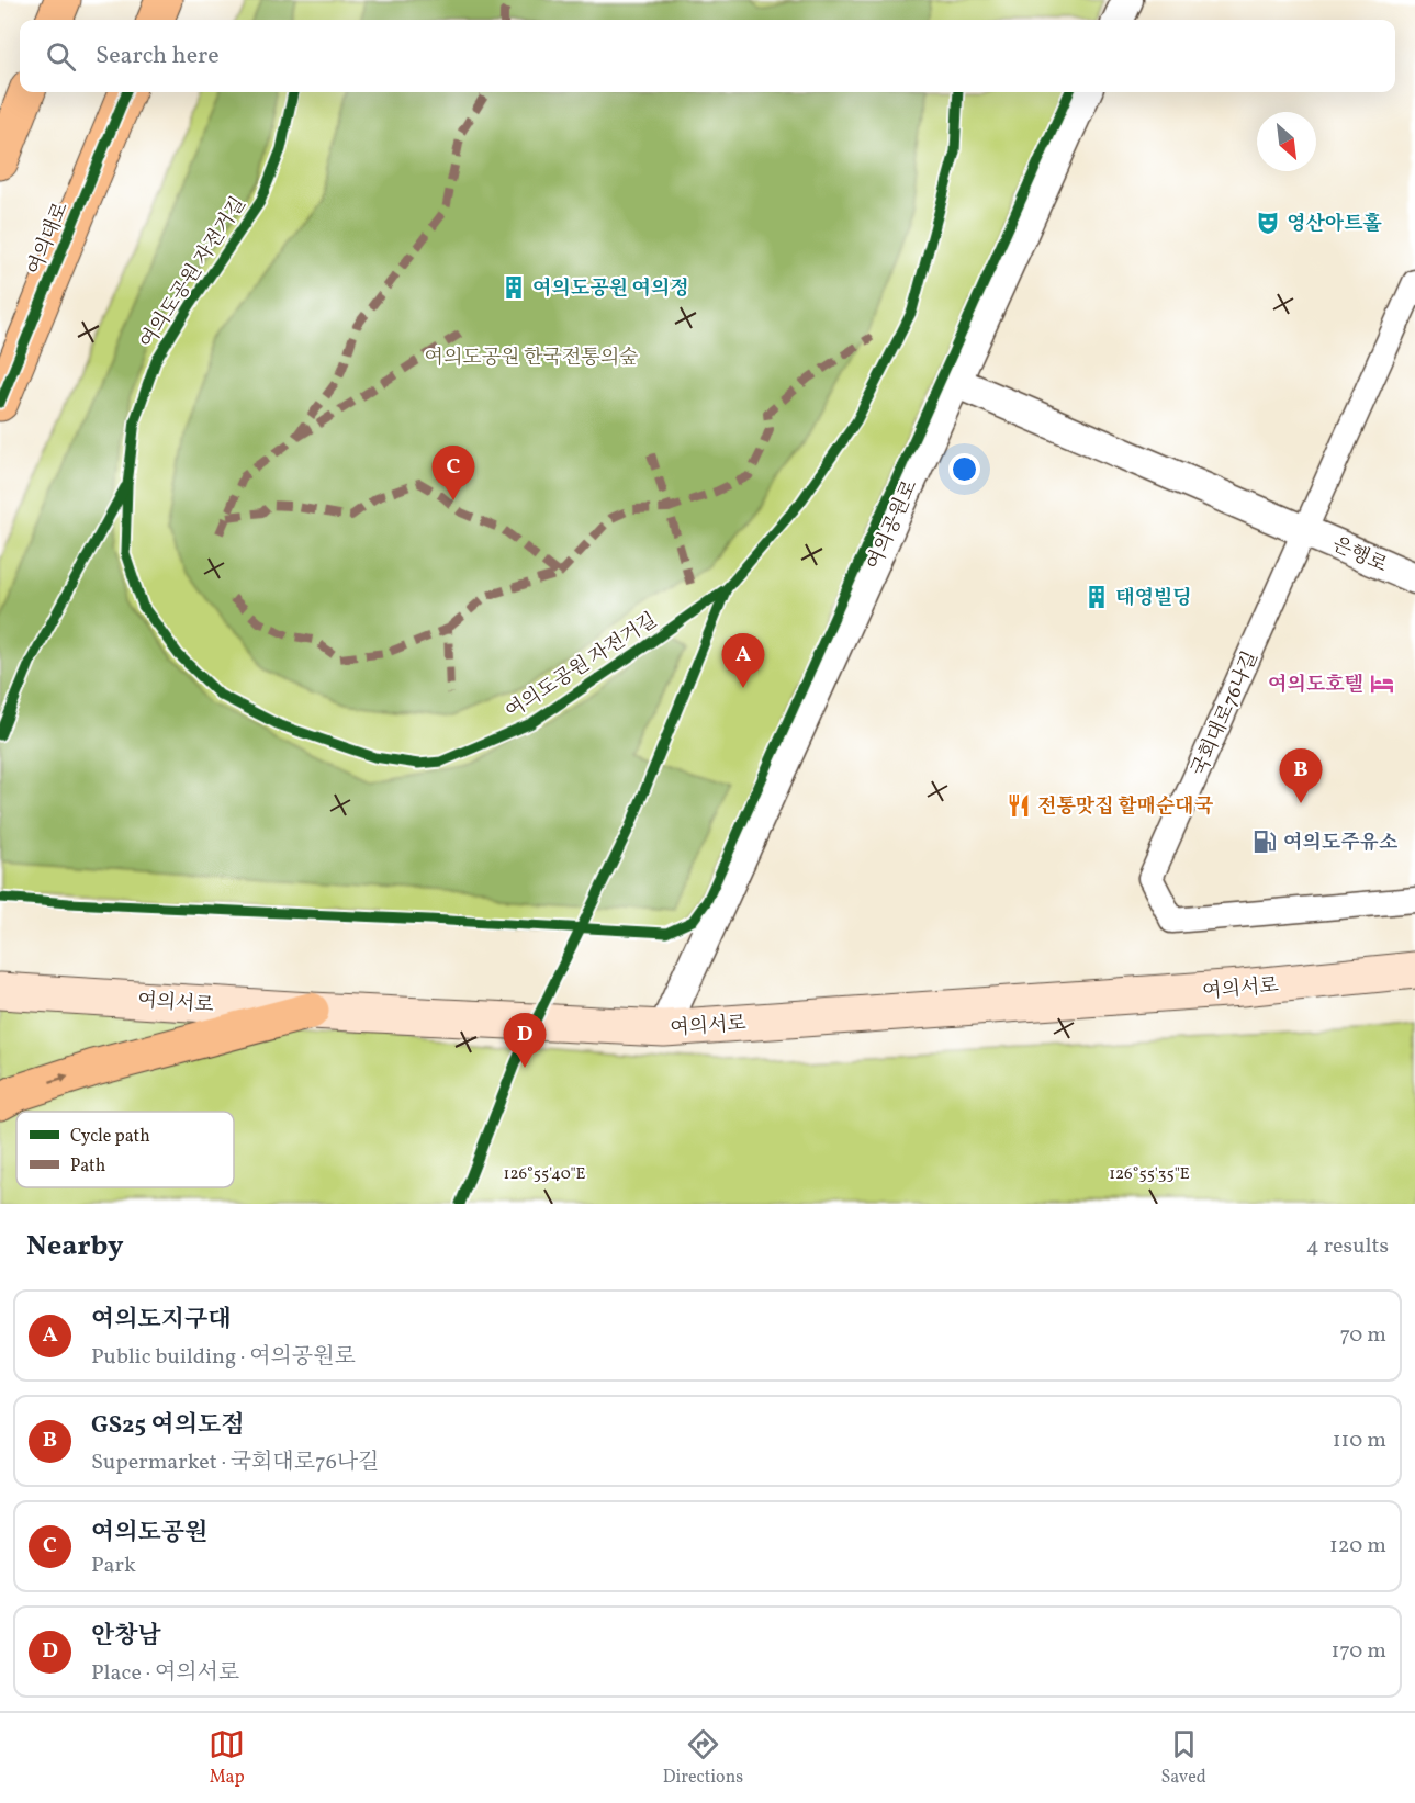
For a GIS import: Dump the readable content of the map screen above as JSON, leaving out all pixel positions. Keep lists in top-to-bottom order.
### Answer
{
  "streets": {
    "main road": ["여의대로", "여의서로"],
    "street": ["여의공원로", "은행로", "국회대로76나길"],
    "cycle path": ["여의도공원 자전거길"]
  },
  "crossings": [
    ["여의공원로", "여의서로"],
    ["은행로", "국회대로76나길"]
  ],
  "parks": ["여의도공원 한국전통의숲"],
  "places": {
    "theatre": ["영산아트홀"],
    "building": ["여의도공원 여의정", "태영빌딩"],
    "hotel": ["여의도호텔"],
    "restaurant": ["전통맛집 할매순대국"],
    "fuel station": ["여의도주유소"]
  },
  "legend": ["Cycle path", "Path"],
  "north": "bottom right",
  "page": {
    "search": "Search here",
    "pins": [
      "C",
      "A",
      "B",
      "D"
    ],
    "heading": ["Nearby", "4 results"],
    "list": [
      {
        "mark": "A",
        "name": "여의도지구대",
        "note": "Public building · 여의공원로",
        "value": "70 m"
      },
      {
        "mark": "B",
        "name": "GS25 여의도점",
        "note": "Supermarket · 국회대로76나길",
        "value": "110 m"
      },
      {
        "mark": "C",
        "name": "여의도공원",
        "note": "Park",
        "value": "120 m"
      },
      {
        "mark": "D",
        "name": "안창남",
        "note": "Place · 여의서로",
        "value": "170 m"
      }
    ],
    "nav": ["Map", "Directions", "Saved"]
  },
  "coordinates": ["126°55'40\"E", "126°55'35\"E"]
}
